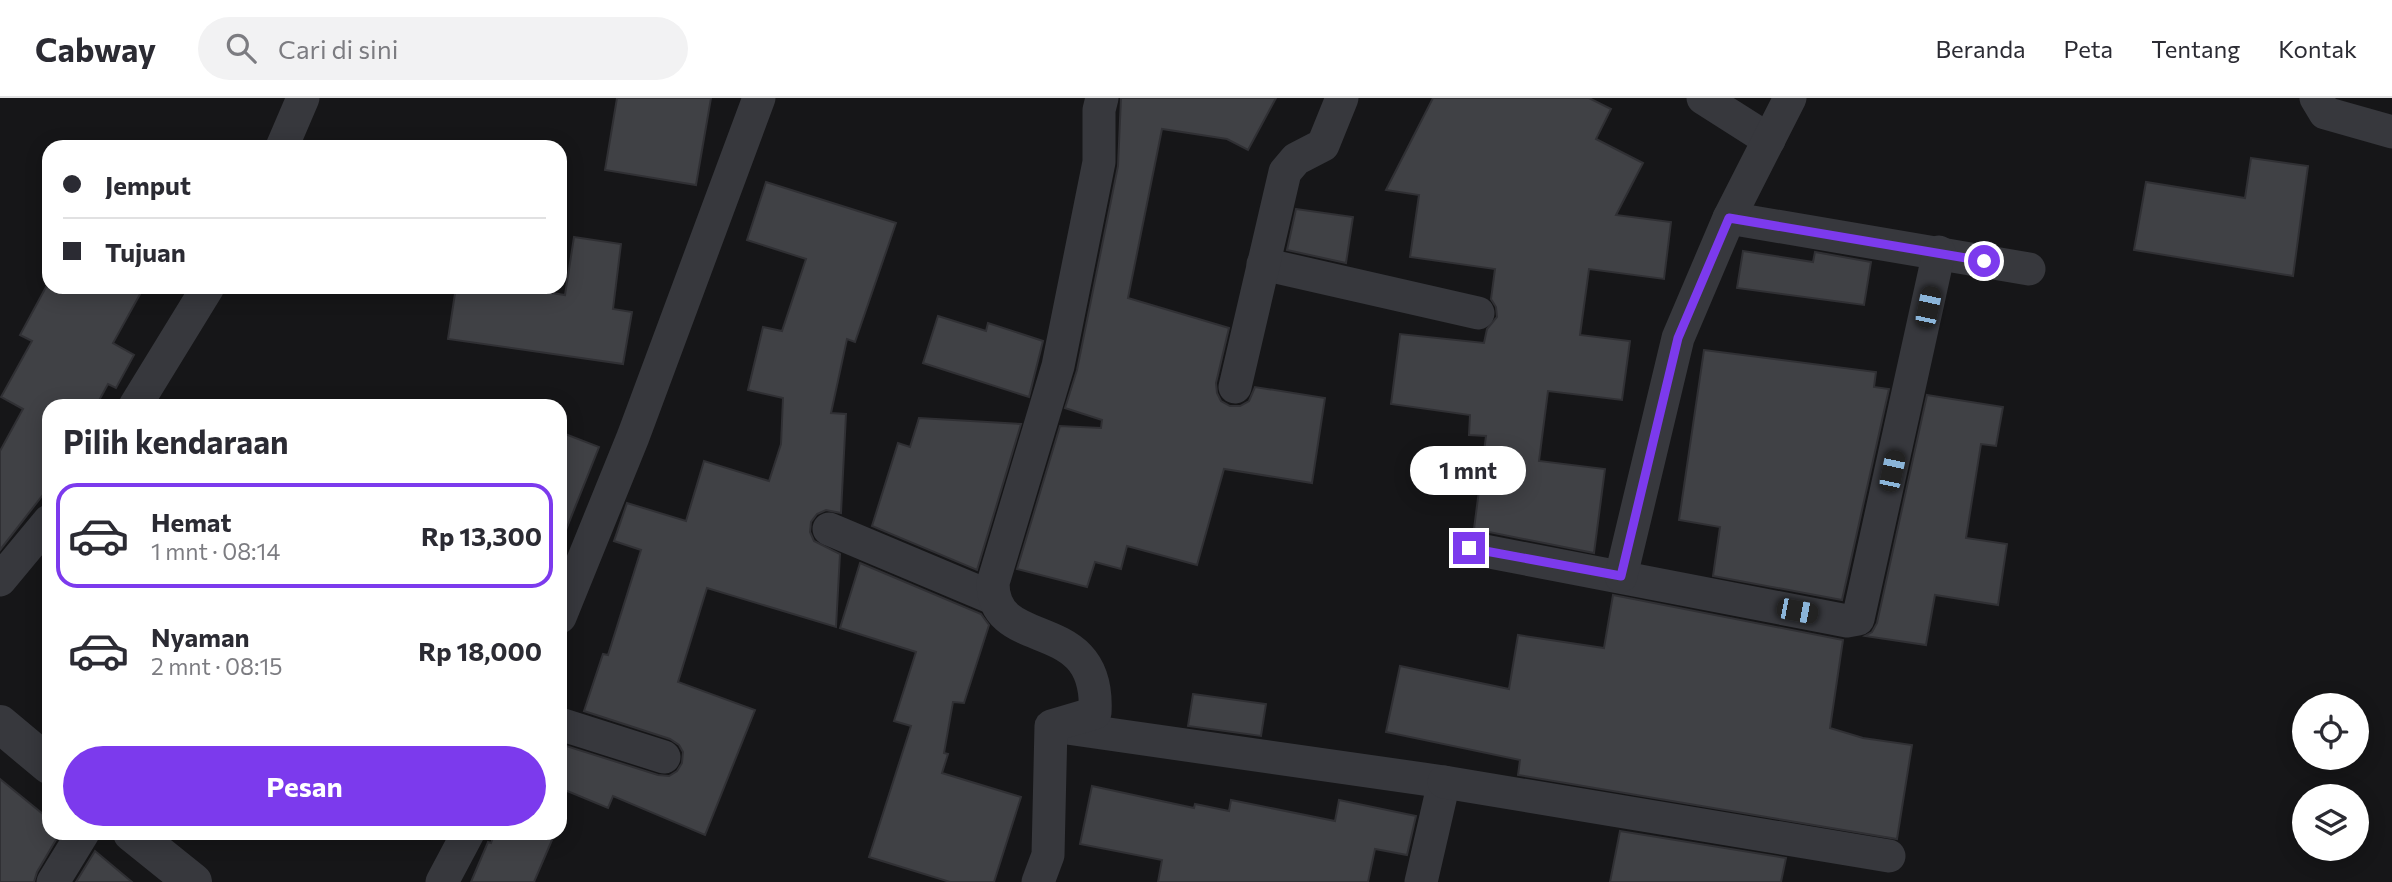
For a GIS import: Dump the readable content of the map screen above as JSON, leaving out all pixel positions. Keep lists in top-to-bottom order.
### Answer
{
  "page": {
    "header": "Cabway",
    "search": "Cari di sini",
    "nav": [
      "Beranda",
      "Peta",
      "Tentang",
      "Kontak"
    ],
    "banner": ["Jemput", "Tujuan"],
    "heading": "Pilih kendaraan",
    "bubble": "1 mnt",
    "list": [
      {
        "name": "Hemat",
        "note": "1 mnt · 08:14",
        "value": "Rp 13,300"
      },
      {
        "name": "Nyaman",
        "note": "2 mnt · 08:15",
        "value": "Rp 18,000"
      }
    ],
    "buttons": "Pesan"
  }
}
